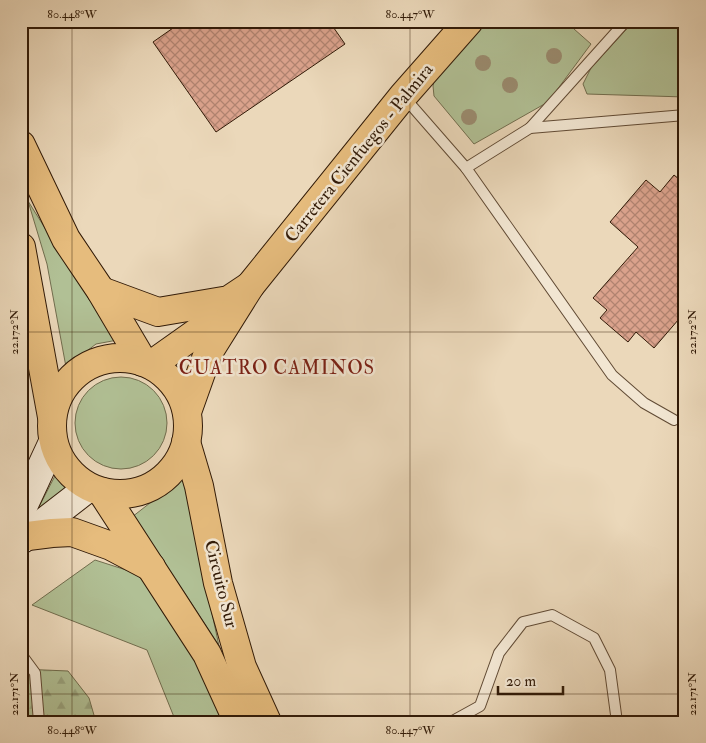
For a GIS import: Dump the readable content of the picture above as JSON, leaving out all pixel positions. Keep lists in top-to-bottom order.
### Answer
{
  "streets": {
    "main road": ["Carretera Cienfuegos - Palmira", "Circuito Sur"]
  },
  "crossings": [
    ["Carretera Cienfuegos - Palmira", "Circuito Sur"]
  ],
  "districts": ["CUATRO CAMINOS"],
  "scale_bar": "20 m",
  "coordinates": [
    "80.448°W",
    "80.447°W",
    "22.172°N",
    "22.171°N"
  ]
}
